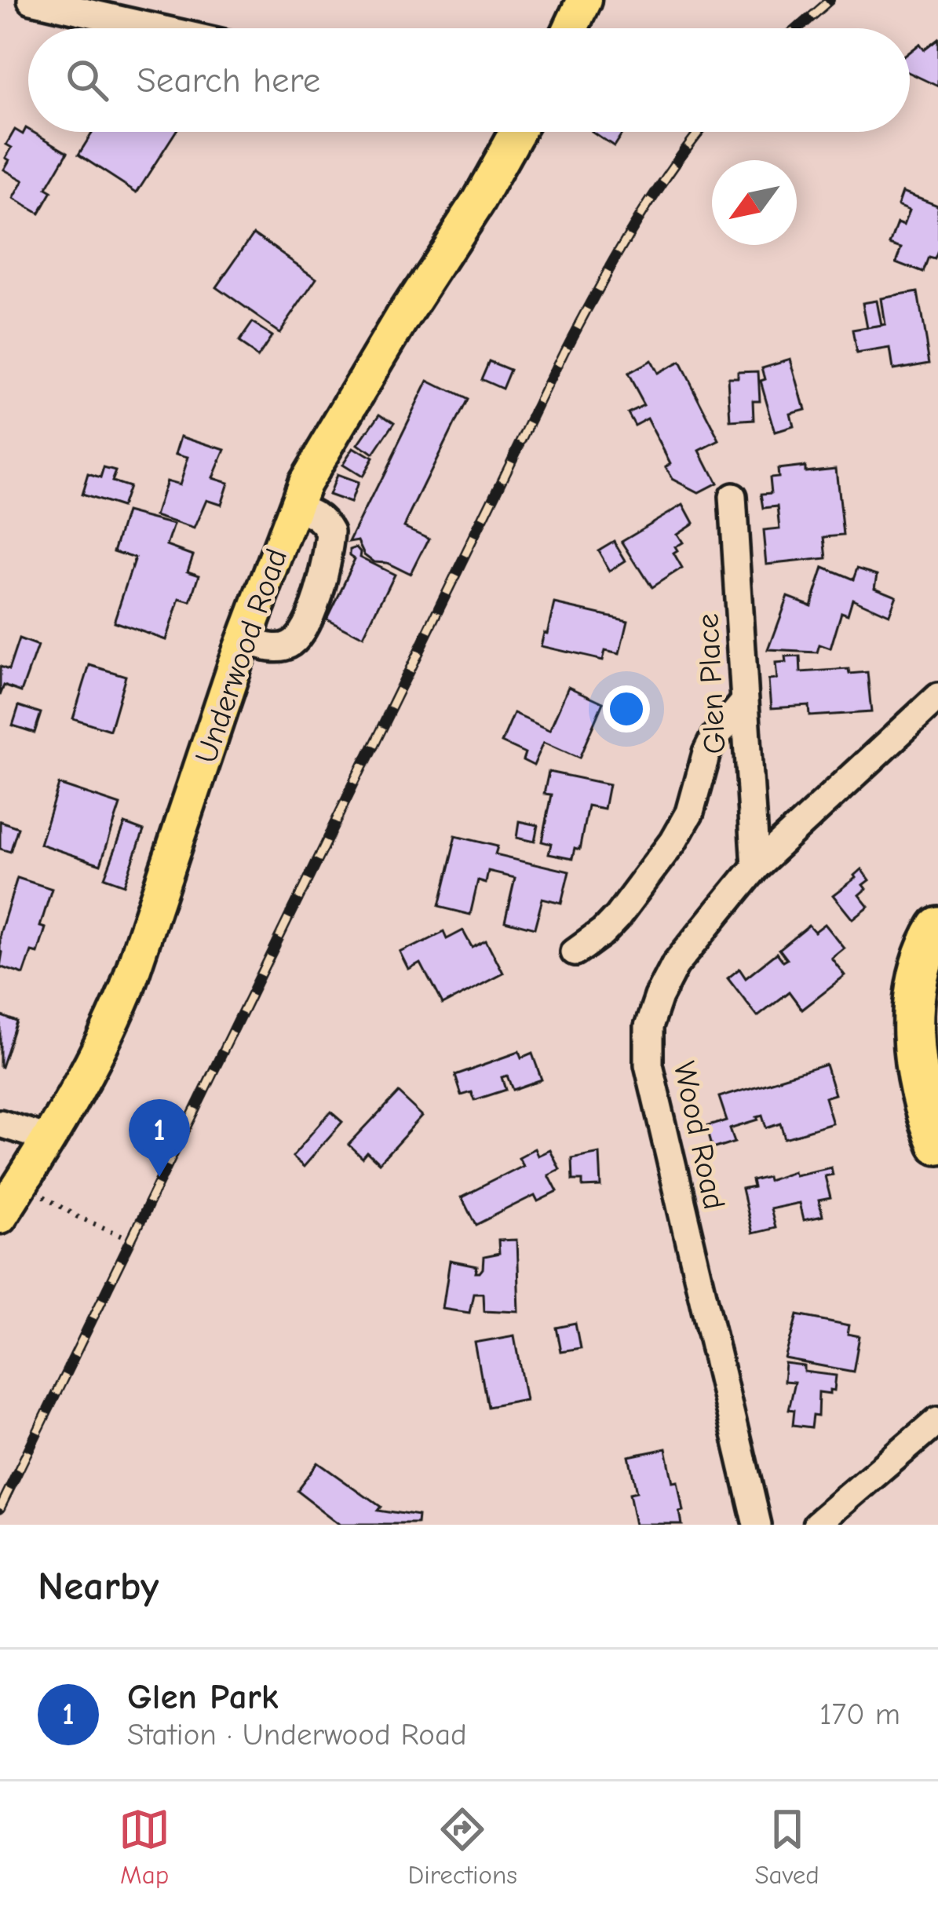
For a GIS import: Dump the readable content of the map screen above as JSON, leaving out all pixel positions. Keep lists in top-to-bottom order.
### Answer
{
  "streets": {
    "main road": ["Underwood Road"],
    "street": ["Glen Place", "Wood Road"]
  },
  "crossings": [
    ["Glen Place", "Wood Road"]
  ],
  "north": "bottom left",
  "page": {
    "search": "Search here",
    "pins": "1",
    "heading": "Nearby",
    "list": [
      {
        "mark": "1",
        "name": "Glen Park",
        "note": "Station · Underwood Road",
        "value": "170 m"
      }
    ],
    "nav": ["Map", "Directions", "Saved"]
  }
}
